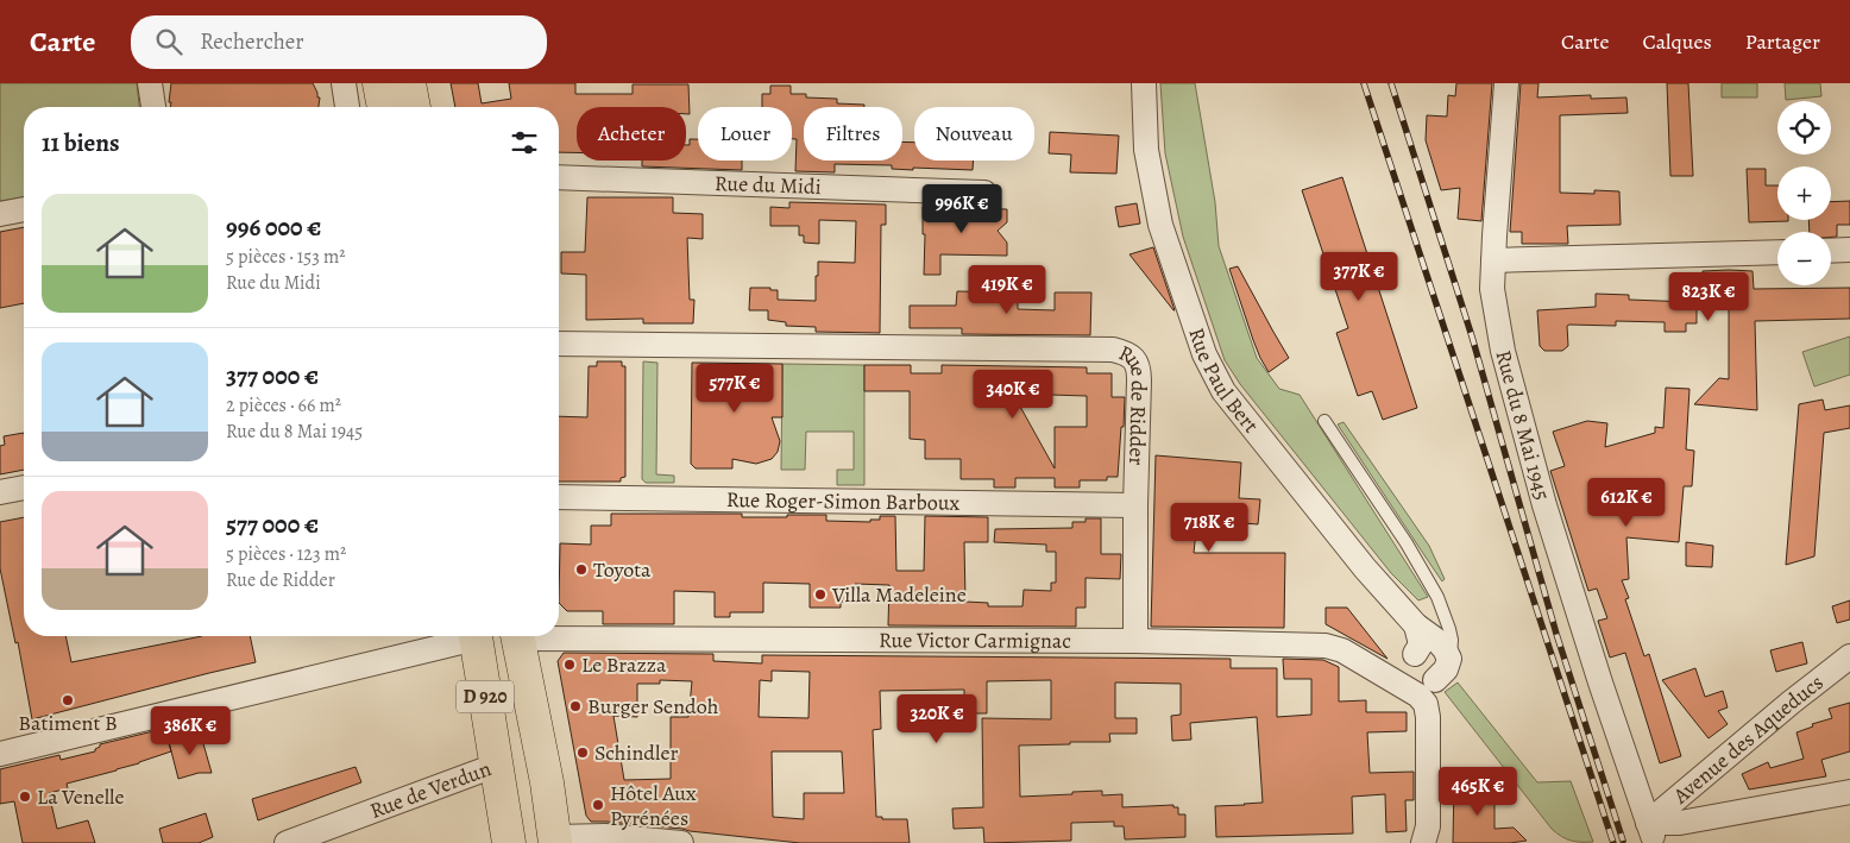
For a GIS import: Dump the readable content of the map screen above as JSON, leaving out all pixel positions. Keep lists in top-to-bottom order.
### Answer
{
  "streets": {
    "main road": ["D 920", "Rue de Verdun"],
    "street": [
      "Rue du Midi",
      "Rue Paul Bert",
      "Rue de Ridder",
      "Rue du 8 Mai 1945",
      "Rue Roger-Simon Barboux",
      "Rue Victor Carmignac",
      "Avenue des Aqueducs"
    ]
  },
  "crossings": [
    ["Rue de Ridder", "Rue Roger-Simon Barboux"],
    ["Rue de Ridder", "Rue Victor Carmignac"],
    ["Rue du 8 Mai 1945", "Avenue des Aqueducs"],
    ["D 920", "Rue de Verdun"]
  ],
  "places": [
    "Toyota",
    "Villa Madeleine",
    "Le Brazza",
    "Batiment B",
    "Burger Sendoh",
    "Schindler",
    "La Venelle",
    "Hôtel Aux Pyrénées"
  ],
  "page": {
    "header": "Carte",
    "search": "Rechercher",
    "nav": ["Carte", "Calques", "Partager"],
    "map_buttons": ["+", "−"],
    "chip": [
      "Acheter",
      "Louer",
      "Filtres",
      "Nouveau"
    ],
    "heading": "11 biens",
    "list": [
      {
        "name": "996 000 €",
        "note": "5 pièces · 153 m² · Rue du Midi"
      },
      {
        "name": "377 000 €",
        "note": "2 pièces · 66 m² · Rue du 8 Mai 1945"
      },
      {
        "name": "577 000 €",
        "note": "5 pièces · 123 m² · Rue de Ridder"
      }
    ],
    "price": [
      "996K €",
      "377K €",
      "419K €",
      "823K €",
      "577K €",
      "340K €",
      "612K €",
      "718K €",
      "320K €",
      "386K €",
      "465K €"
    ]
  }
}
